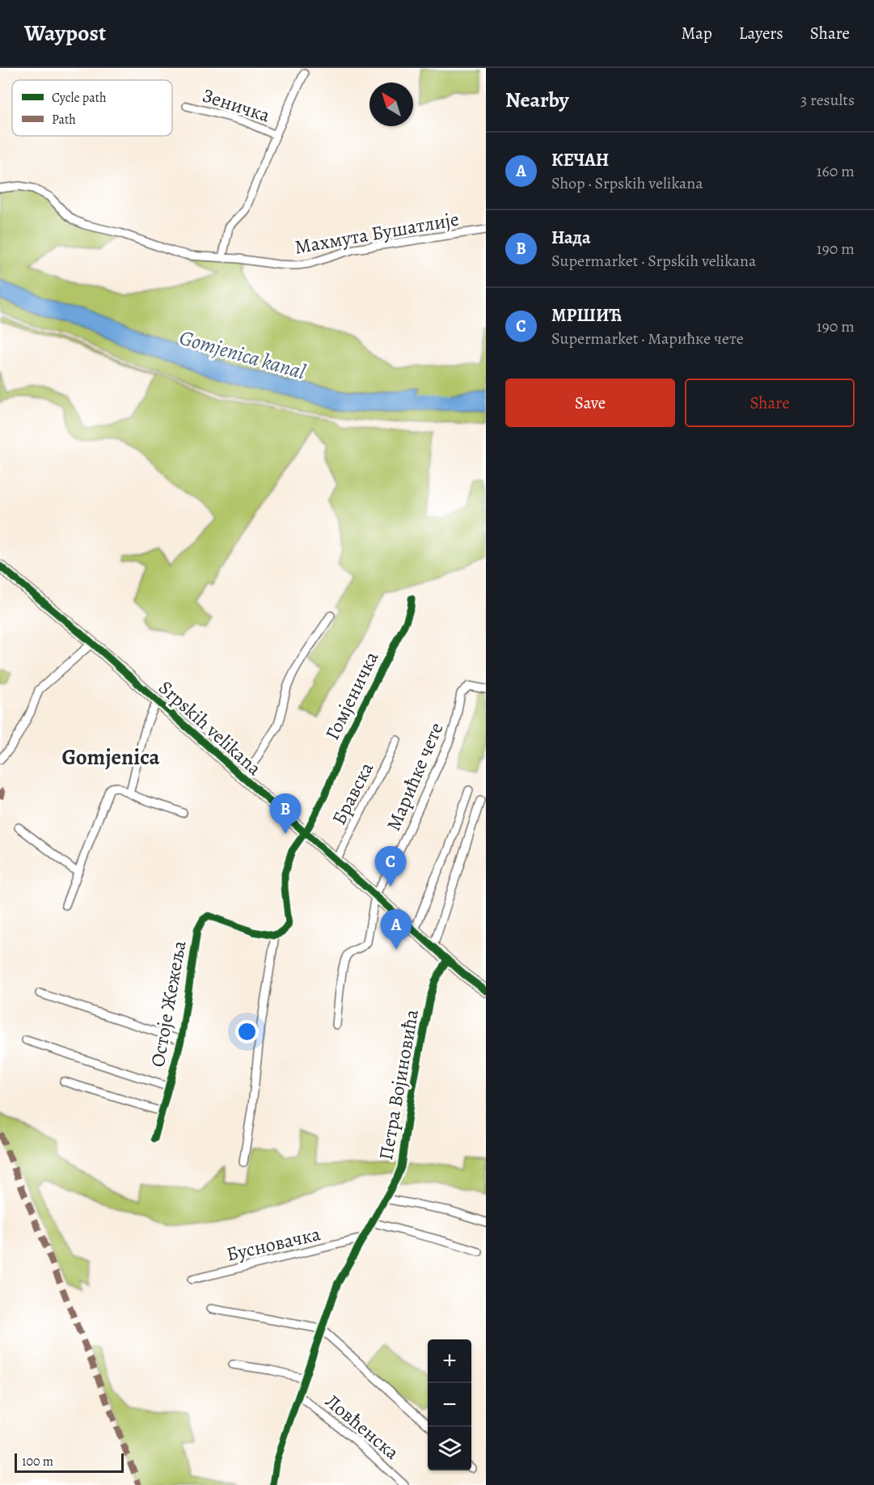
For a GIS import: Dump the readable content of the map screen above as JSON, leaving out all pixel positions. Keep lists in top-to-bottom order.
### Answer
{
  "streets": {
    "main road": ["Srpskih velikana"],
    "street": [
      "Зеничка",
      "Махмута Бушатлије",
      "Гомјеничка",
      "Марићке чете",
      "Бравска",
      "Остоје Жежеља",
      "Петра Војиновића",
      "Бусновачка",
      "Ловћенска"
    ]
  },
  "crossings": [
    ["Зеничка", "Махмута Бушатлије"],
    ["Гомјеничка", "Srpskih velikana"],
    ["Srpskih velikana", "Марићке чете"],
    ["Srpskih velikana", "Бравска"],
    ["Srpskih velikana", "Петра Војиновића"],
    ["Петра Војиновића", "Бусновачка"],
    ["Петра Војиновића", "Ловћенска"]
  ],
  "districts": ["Gomjenica"],
  "water": ["Gomjenica kanal"],
  "legend": ["Cycle path", "Path"],
  "scale_bar": "100 m",
  "north": "top left",
  "page": {
    "header": "Waypost",
    "nav": ["Map", "Layers", "Share"],
    "heading": ["Nearby", "3 results"],
    "list": [
      {
        "mark": "A",
        "name": "КЕЧАН",
        "note": "Shop · Srpskih velikana",
        "value": "160 m"
      },
      {
        "mark": "B",
        "name": "Нада",
        "note": "Supermarket · Srpskih velikana",
        "value": "190 m"
      },
      {
        "mark": "C",
        "name": "МРШИЋ",
        "note": "Supermarket · Марићке чете",
        "value": "190 m"
      }
    ],
    "buttons": ["Save", "Share"],
    "pins": ["B", "C", "A"],
    "map_buttons": ["+", "−"],
    "scale": "100 m"
  }
}
